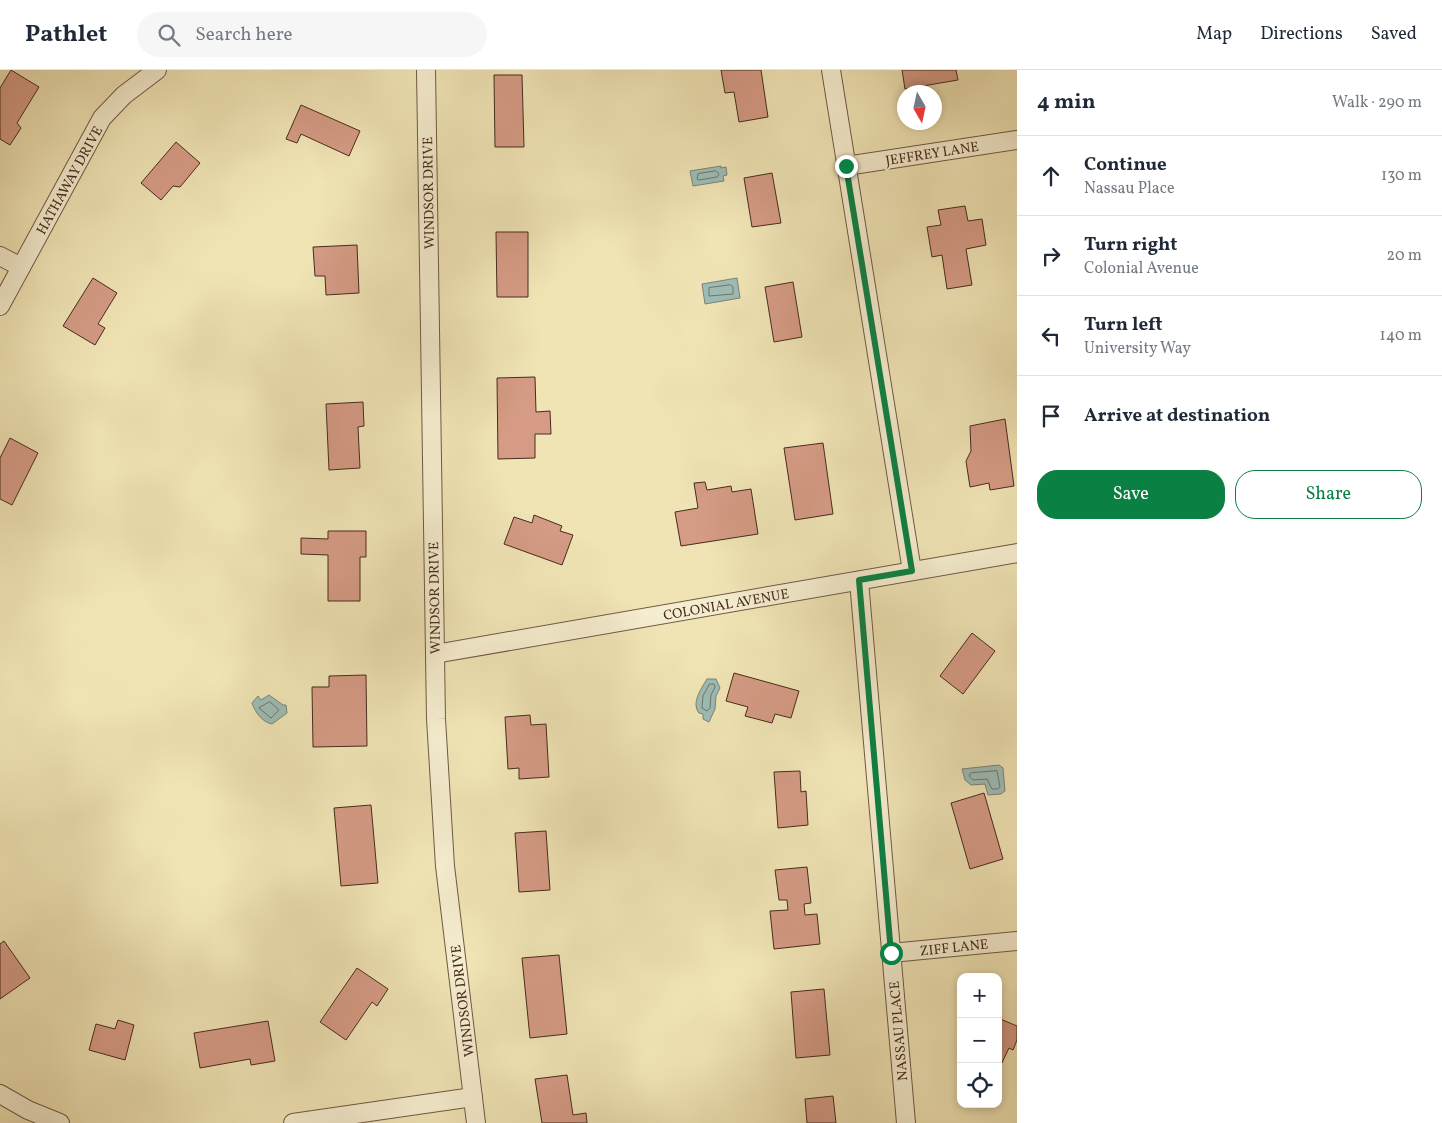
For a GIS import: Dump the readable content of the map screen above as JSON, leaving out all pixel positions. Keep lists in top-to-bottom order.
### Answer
{
  "streets": {
    "street": [
      "JEFFREY LANE",
      "HATHAWAY DRIVE",
      "WINDSOR DRIVE",
      "COLONIAL AVENUE",
      "ZIFF LANE",
      "NASSAU PLACE"
    ]
  },
  "crossings": [
    ["WINDSOR DRIVE", "COLONIAL AVENUE"],
    ["COLONIAL AVENUE", "NASSAU PLACE"],
    ["ZIFF LANE", "NASSAU PLACE"]
  ],
  "north": "bottom",
  "page": {
    "header": "Pathlet",
    "search": "Search here",
    "nav": ["Map", "Directions", "Saved"],
    "heading": ["4 min", "Walk · 290 m"],
    "list": [
      ["Continue", "Nassau Place", "130 m"],
      ["Turn right", "Colonial Avenue", "20 m"],
      ["Turn left", "University Way", "140 m"],
      "Arrive at destination"
    ],
    "buttons": ["Save", "Share"],
    "map_buttons": ["+", "−"]
  }
}
